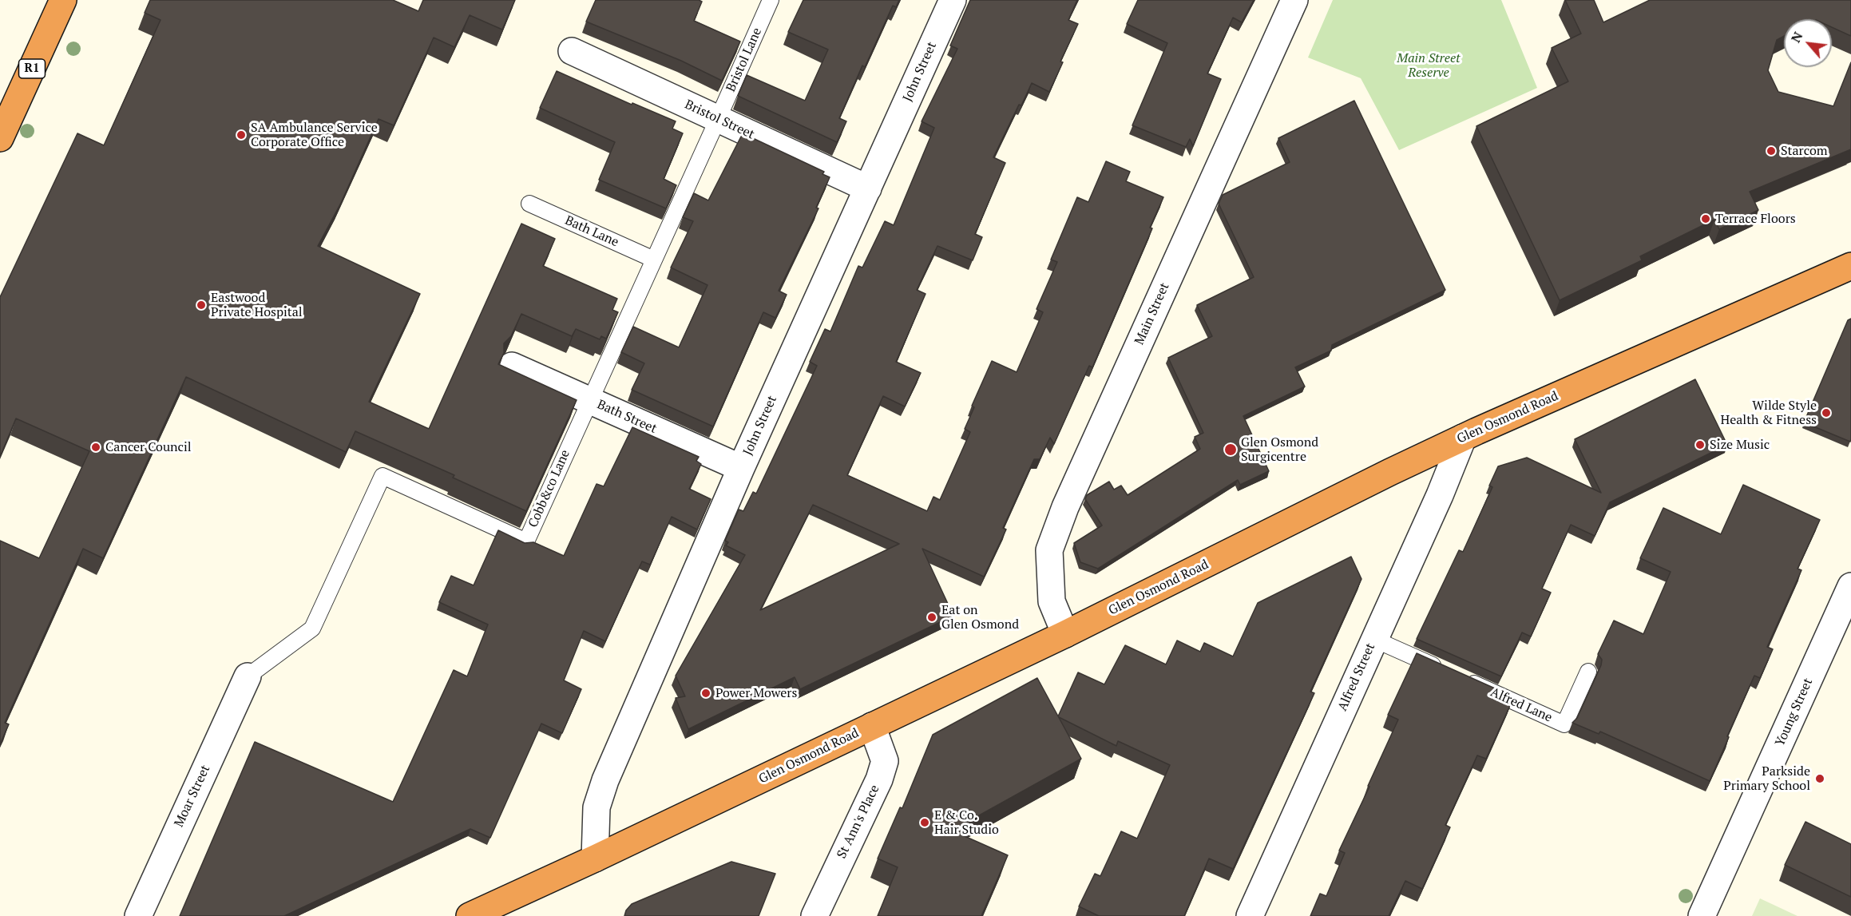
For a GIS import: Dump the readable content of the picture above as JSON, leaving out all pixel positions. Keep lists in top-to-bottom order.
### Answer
{
  "streets": {
    "highway": ["R1", "Glen Osmond Road"],
    "street": [
      "John Street",
      "Bristol Street",
      "Main Street",
      "Bath Street",
      "Alfred Street",
      "Young Street",
      "Moar Street",
      "St Ann's Place"
    ],
    "lane": [
      "Bristol Lane",
      "Bath Lane",
      "Cobb&co Lane",
      "Alfred Lane"
    ]
  },
  "crossings": [
    ["Bristol Lane", "Bristol Street"],
    ["Bristol Lane", "Cobb&co Lane"],
    ["John Street", "Bristol Street"],
    ["John Street", "Bath Street"],
    ["John Street", "Glen Osmond Road"],
    ["Bristol Street", "Cobb&co Lane"],
    ["Bath Lane", "Cobb&co Lane"],
    ["Main Street", "Glen Osmond Road"],
    ["Bath Street", "Cobb&co Lane"],
    ["Glen Osmond Road", "Alfred Street"],
    ["Glen Osmond Road", "St Ann's Place"],
    ["Cobb&co Lane", "Moar Street"]
  ],
  "parks": ["Main Street Reserve"],
  "places": [
    "SA Ambulance Service Corporate Office",
    "Starcom",
    "Terrace Floors",
    "Eastwood Private Hospital",
    "Wilde Style Health & Fitness",
    "Size Music",
    "Cancer Council",
    "Glen Osmond Surgicentre",
    "Eat on Glen Osmond",
    "Power Mowers",
    "Parkside Primary School",
    "E & Co. Hair Studio"
  ],
  "north": "top left"
}
